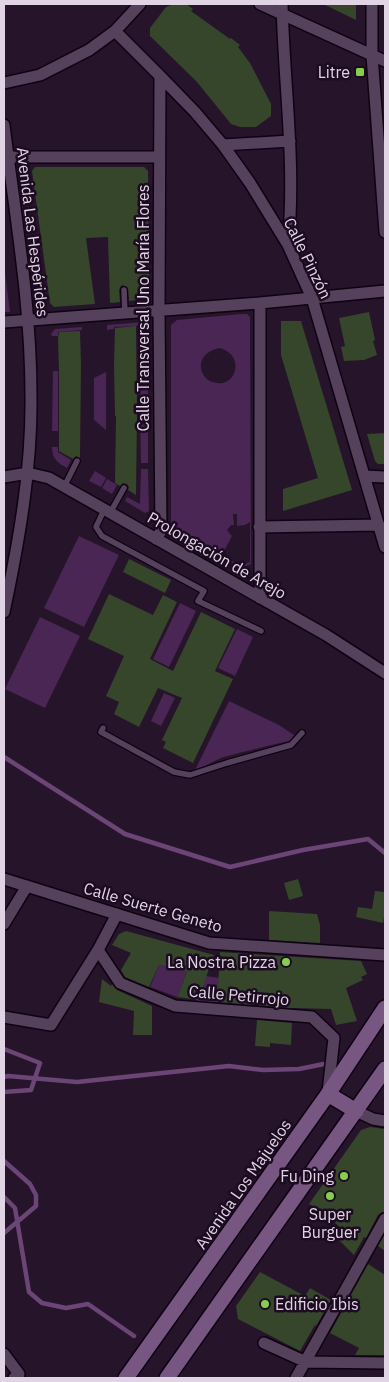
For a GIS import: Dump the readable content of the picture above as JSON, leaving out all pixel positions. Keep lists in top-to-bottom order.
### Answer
{
  "streets": {
    "street": [
      "Avenida Las Hespérides",
      "Calle Pinzón",
      "Calle Transversal Uno María Flores",
      "Prolongación de Arejo",
      "Calle Suerte Geneto",
      "Calle Petirrojo",
      "Avenida Los Majuelos"
    ]
  },
  "crossings": [
    ["Avenida Las Hespérides", "Prolongación de Arejo"],
    ["Calle Pinzón", "Calle Transversal Uno María Flores"],
    ["Calle Transversal Uno María Flores", "Prolongación de Arejo"],
    ["Calle Petirrojo", "Avenida Los Majuelos"]
  ],
  "places": {
    "transit": ["Litre"],
    "other": [
      "La Nostra Pizza",
      "Fu Ding",
      "Super Burguer",
      "Edificio Ibis"
    ]
  }
}
